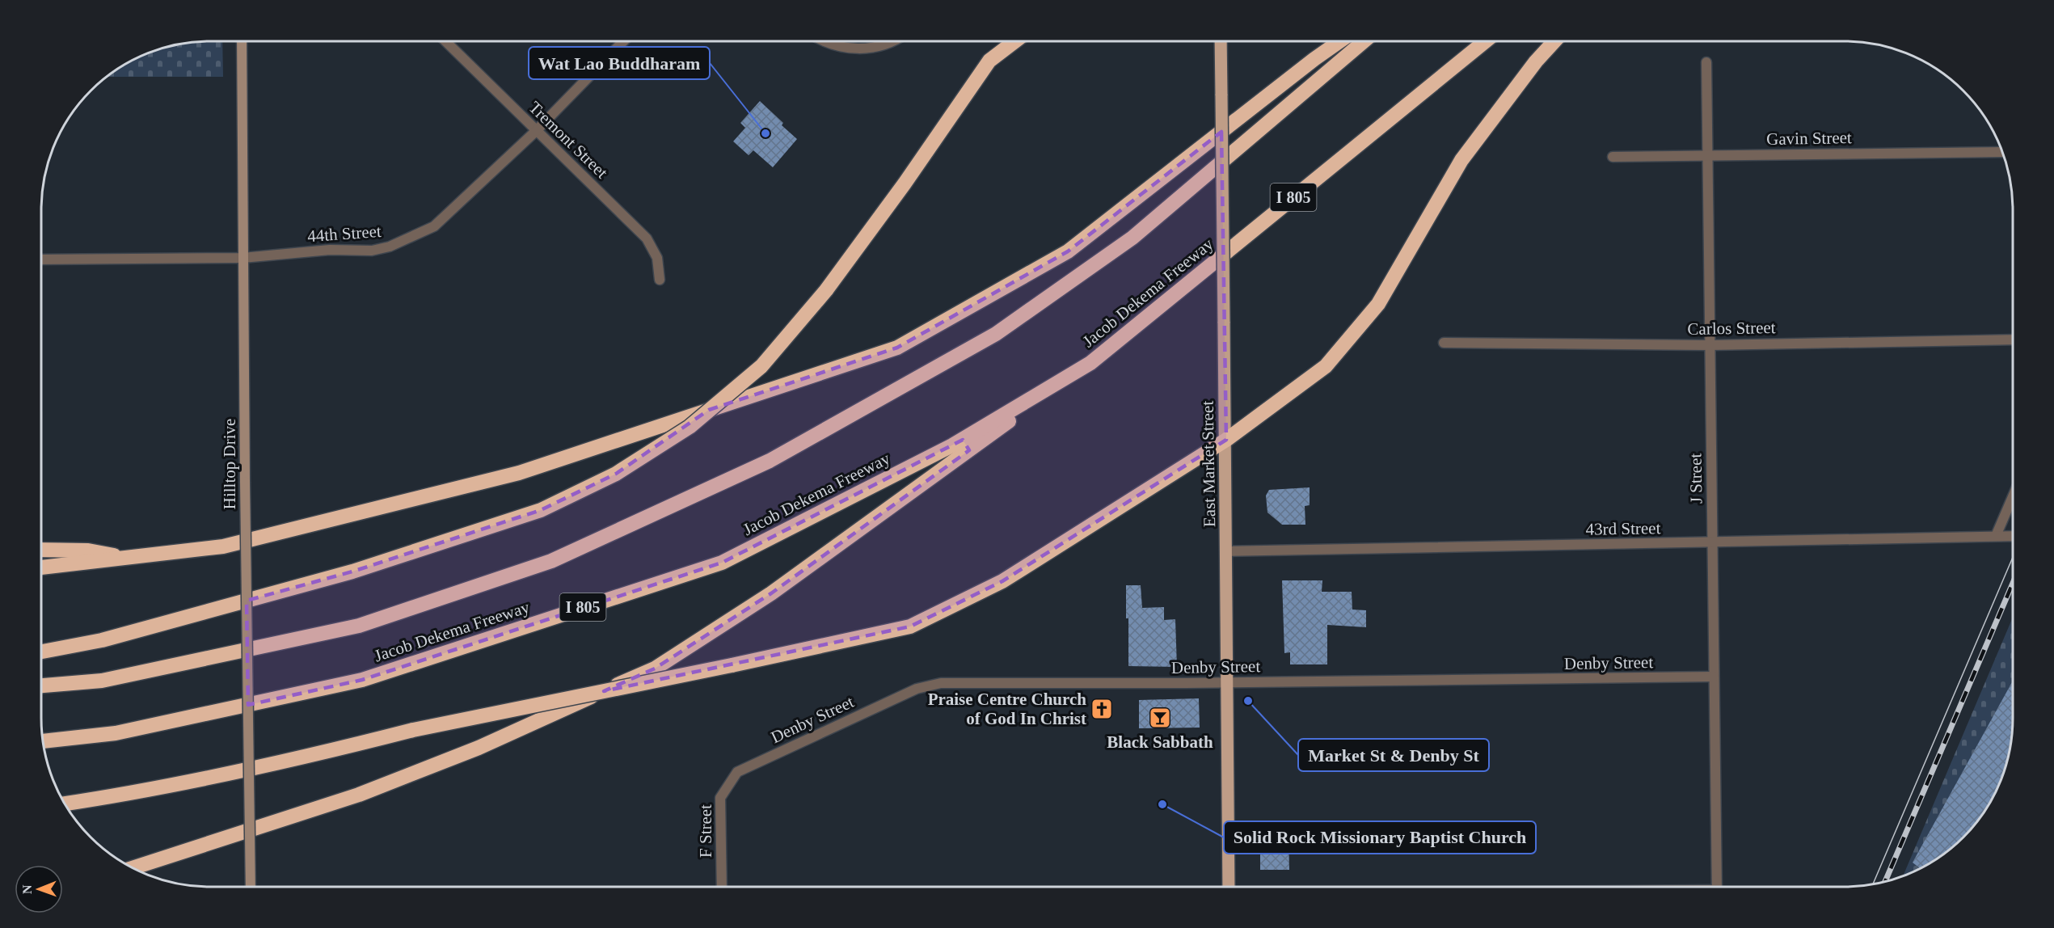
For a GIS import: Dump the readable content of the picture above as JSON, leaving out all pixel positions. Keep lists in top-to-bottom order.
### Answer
{
  "streets": {
    "highway": ["I 805", "Jacob Dekema Freeway"],
    "main road": ["East Market Street"],
    "street": [
      "Gavin Street",
      "Tremont Street",
      "44th Street",
      "Carlos Street",
      "Hilltop Drive",
      "J Street",
      "43rd Street",
      "Denby Street",
      "F Street"
    ]
  },
  "crossings": [
    ["Gavin Street", "J Street"],
    ["Tremont Street", "44th Street"],
    ["44th Street", "Hilltop Drive"],
    ["Carlos Street", "J Street"],
    ["East Market Street", "43rd Street"],
    ["East Market Street", "Denby Street"],
    ["J Street", "43rd Street"],
    ["J Street", "Denby Street"],
    ["Denby Street", "F Street"]
  ],
  "places": {
    "other": ["Wat Lao Buddharam", "Market St & Denby St", "Solid Rock Missionary Baptist Church"],
    "church": ["Praise Centre Church of God In Christ"],
    "bar": ["Black Sabbath"]
  },
  "north": "left"
}
